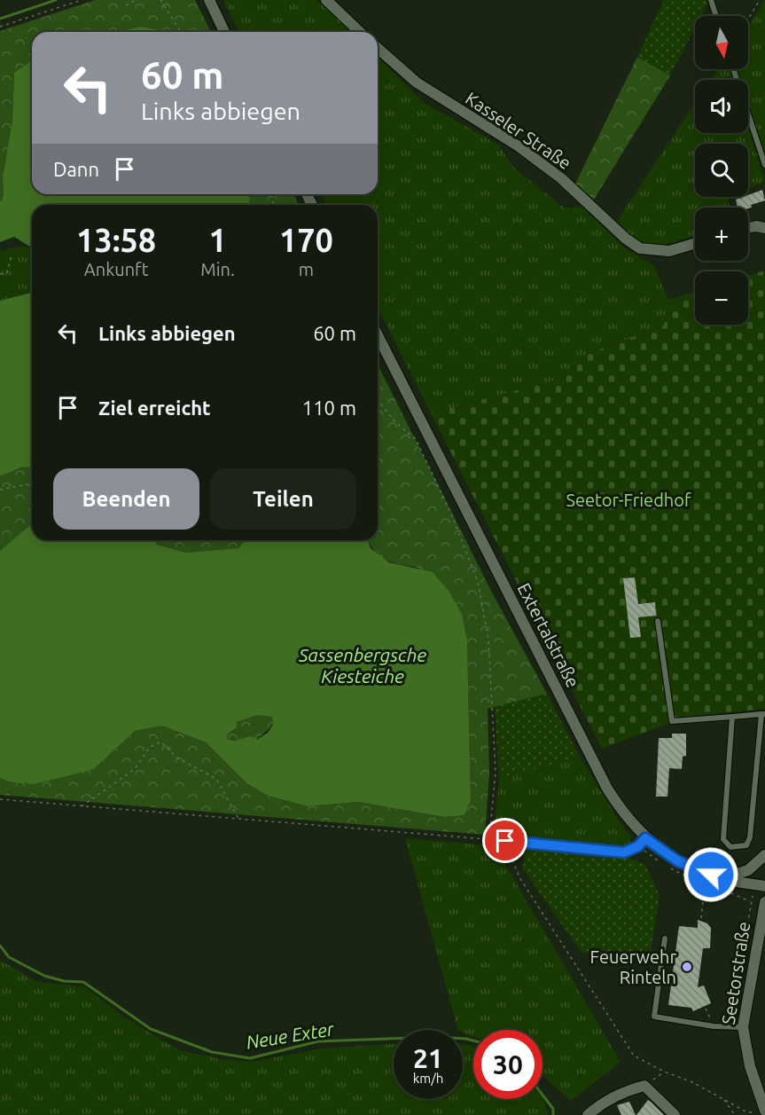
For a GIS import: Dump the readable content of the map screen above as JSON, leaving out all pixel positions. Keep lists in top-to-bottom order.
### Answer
{
  "streets": {
    "street": ["Kasseler Straße", "Extertalstraße", "Seetorstraße"]
  },
  "water": ["Sassenbergsche Kiesteiche", "Neue Exter"],
  "parks": ["Seetor-Friedhof"],
  "places": ["Feuerwehr Rinteln"],
  "north": "bottom",
  "page": {
    "map_buttons": ["+", "−"],
    "turn": ["60 m", "Links abbiegen"],
    "then": "Dann",
    "eta": [
      "13:58",
      "Ankunft",
      "1",
      "Min.",
      "170",
      "m"
    ],
    "list": [
      {
        "name": "Links abbiegen",
        "value": "60 m"
      },
      {
        "name": "Ziel erreicht",
        "value": "110 m"
      }
    ],
    "buttons": ["Beenden", "Teilen"],
    "speed": "21 km/h",
    "limit": "30"
  }
}
